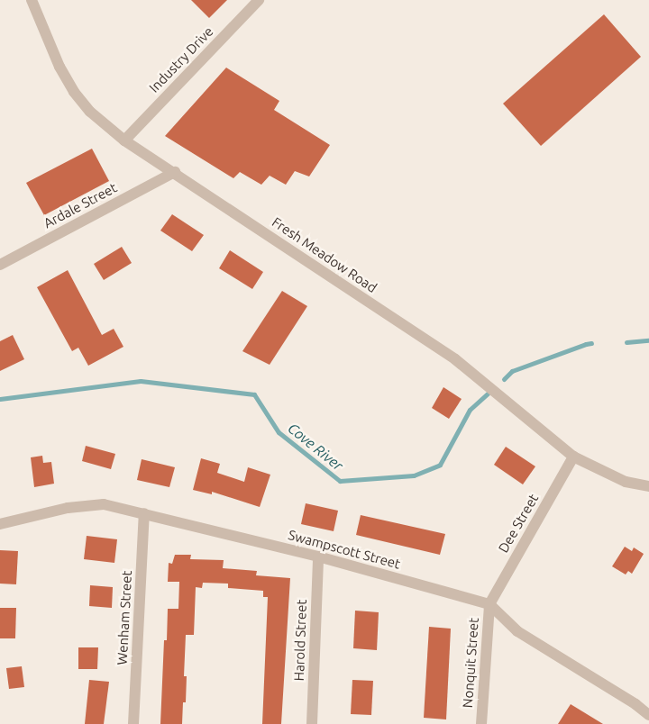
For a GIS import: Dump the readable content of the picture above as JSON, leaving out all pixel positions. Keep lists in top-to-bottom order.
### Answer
{
  "streets": {
    "street": [
      "Industry Drive",
      "Ardale Street",
      "Fresh Meadow Road",
      "Dee Street",
      "Swampscott Street",
      "Wenham Street",
      "Harold Street",
      "Nonquit Street"
    ]
  },
  "crossings": [
    ["Industry Drive", "Fresh Meadow Road"],
    ["Ardale Street", "Fresh Meadow Road"],
    ["Fresh Meadow Road", "Dee Street"],
    ["Dee Street", "Swampscott Street"],
    ["Dee Street", "Nonquit Street"],
    ["Swampscott Street", "Wenham Street"],
    ["Swampscott Street", "Harold Street"],
    ["Swampscott Street", "Nonquit Street"]
  ],
  "water": ["Cove River"]
}
